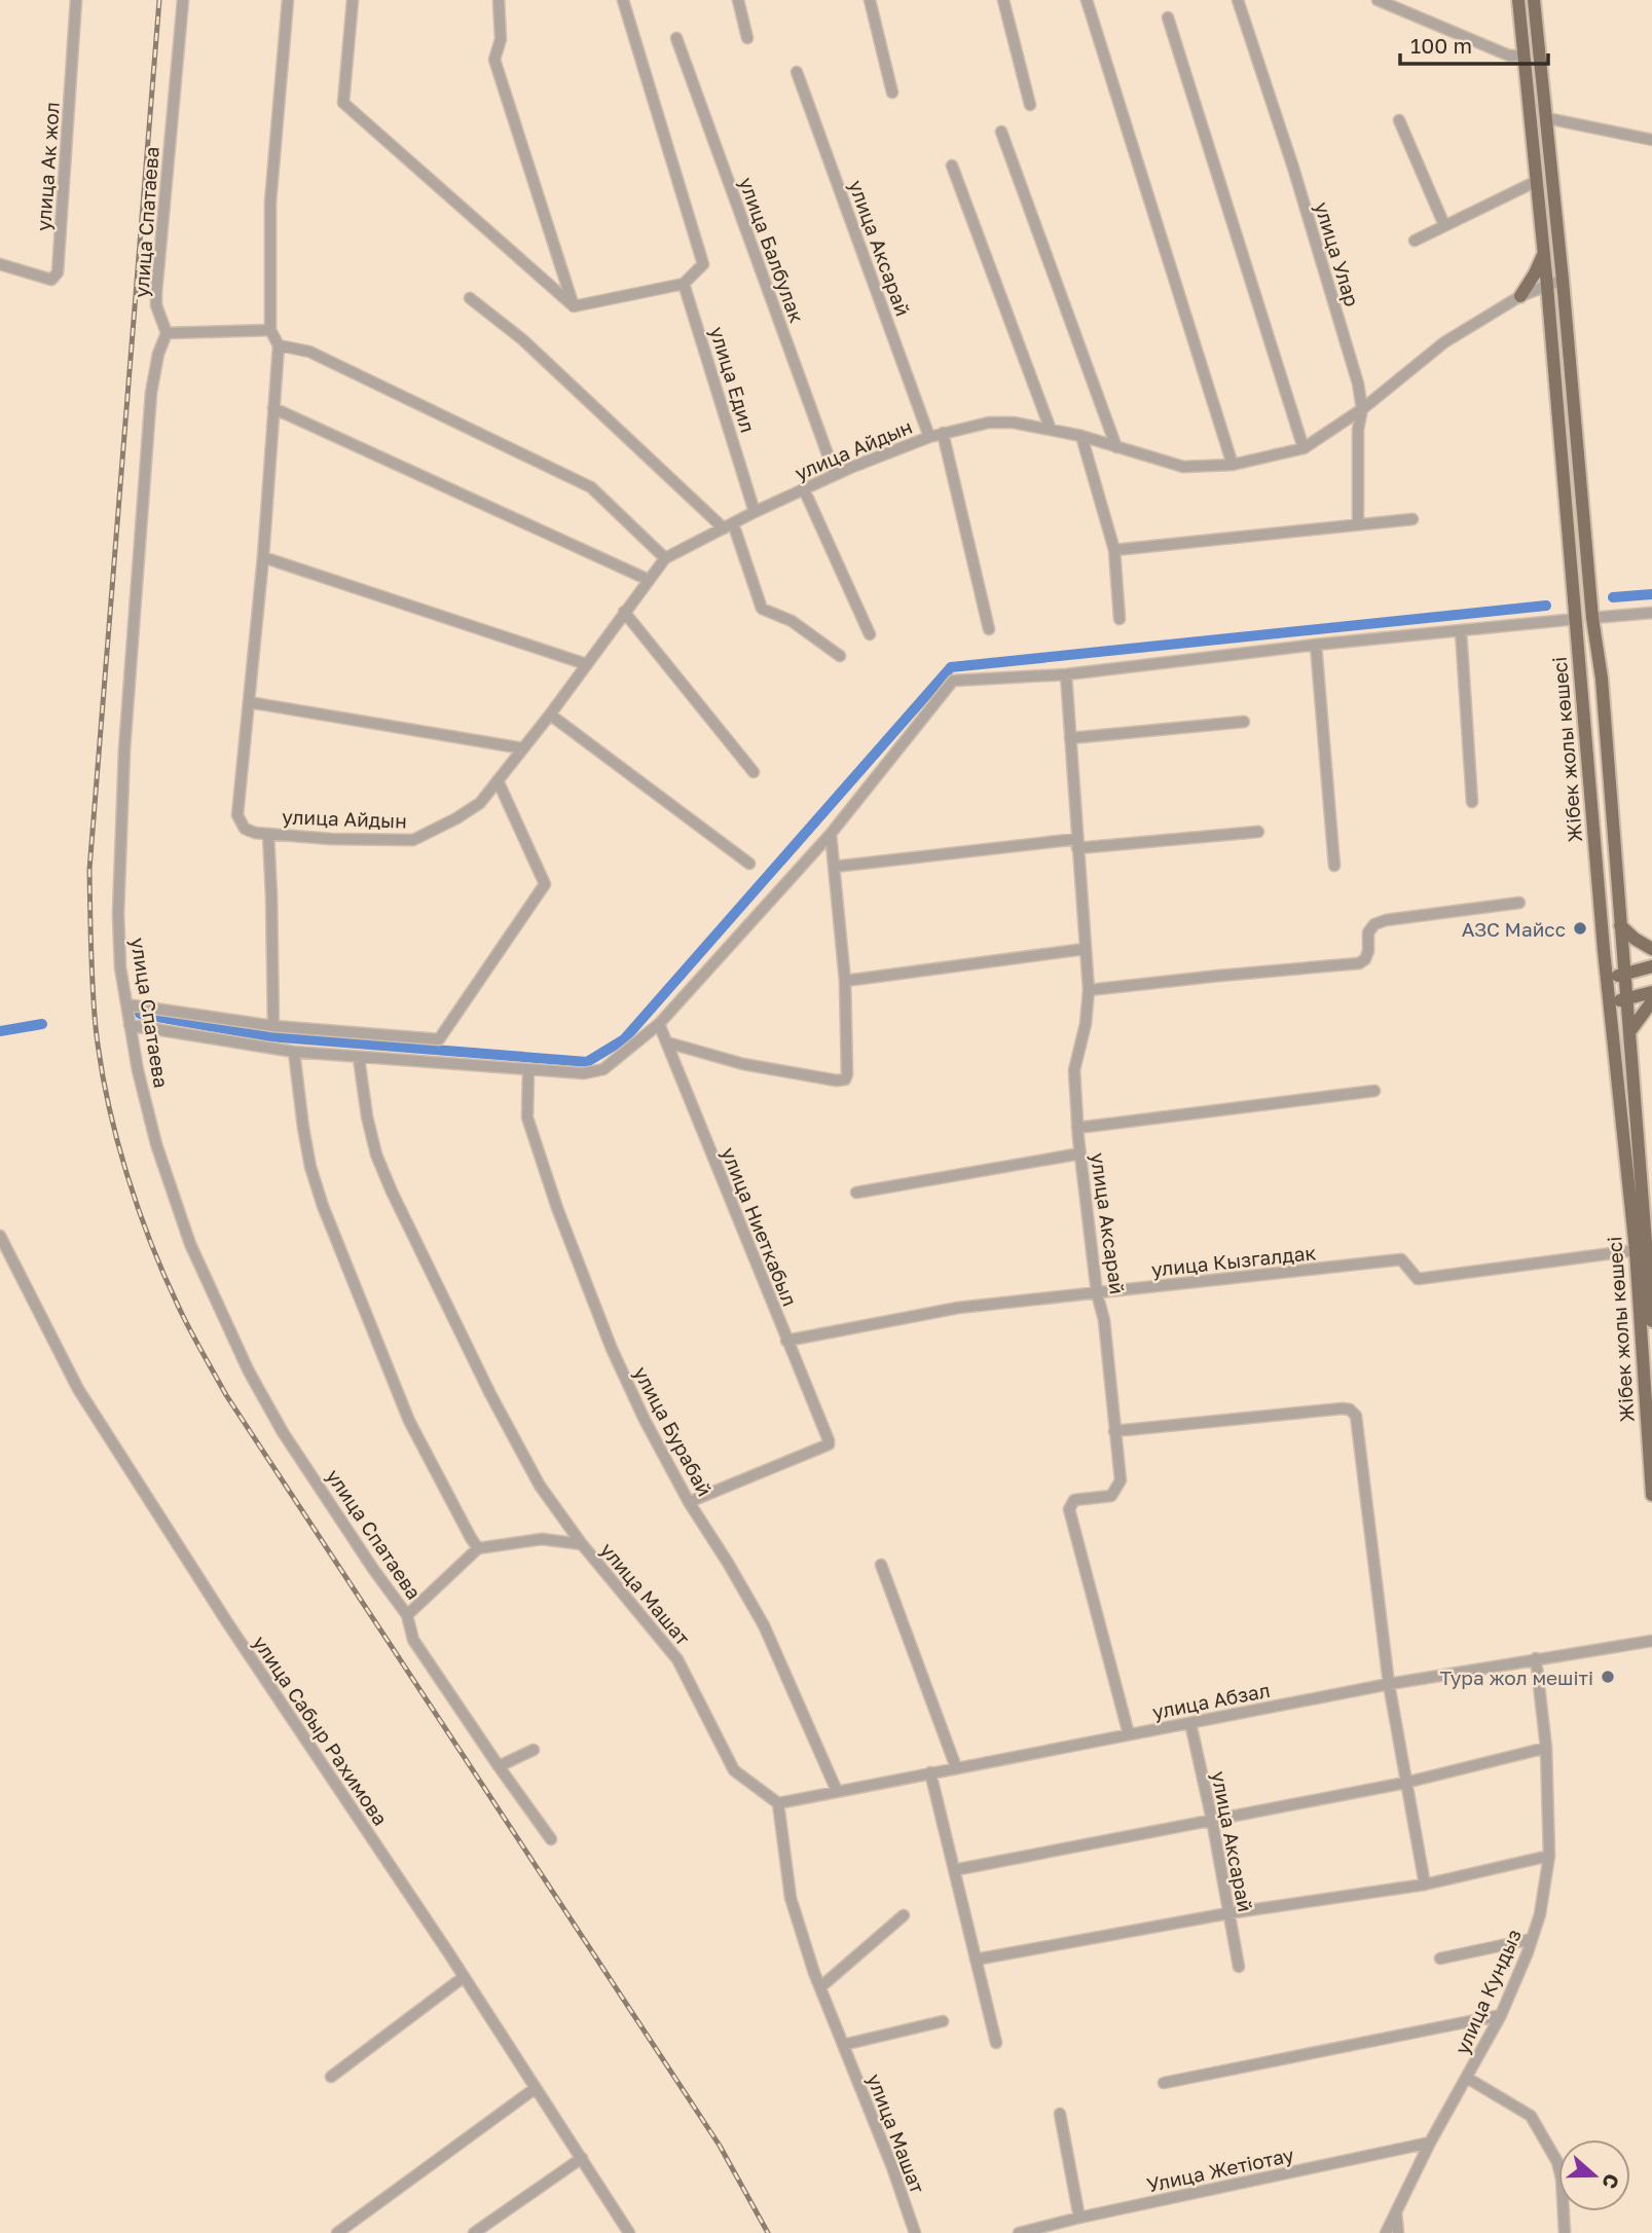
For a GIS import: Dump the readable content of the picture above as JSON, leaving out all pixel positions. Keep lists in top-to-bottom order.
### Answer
{
  "streets": {
    "main road": ["Жібек жолы көшесі"],
    "street": [
      "улица Ак жол",
      "улица Спатаева",
      "улица Аксарай",
      "улица Балбулак",
      "улица Улар",
      "улица Едил",
      "улица Айдын",
      "улица Ниеткабыл",
      "улица Кызгалдак",
      "улица Бурабай",
      "улица Машат",
      "улица Абзал",
      "улица Сабыр Рахимова",
      "улица Кундыз",
      "Улица Жетіотау"
    ]
  },
  "crossings": [
    ["улица Аксарай", "улица Айдын"],
    ["улица Аксарай", "улица Кызгалдак"],
    ["улица Аксарай", "улица Абзал"],
    ["улица Балбулак", "улица Айдын"],
    ["улица Улар", "улица Айдын"],
    ["улица Едил", "улица Айдын"],
    ["улица Айдын", "Жібек жолы көшесі"],
    ["Жібек жолы көшесі", "улица Кызгалдак"],
    ["улица Ниеткабыл", "улица Кызгалдак"],
    ["улица Ниеткабыл", "улица Бурабай"],
    ["улица Бурабай", "улица Абзал"],
    ["улица Машат", "улица Абзал"],
    ["улица Абзал", "улица Кундыз"],
    ["улица Кундыз", "Улица Жетіотау"]
  ],
  "places": ["АЗС Майсс", "Тура жол мешіті"],
  "scale_bar": "100 m",
  "north": "right"
}
